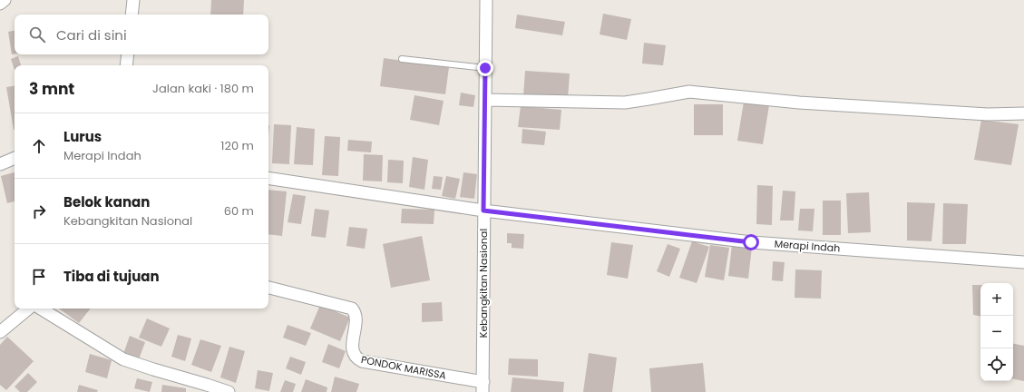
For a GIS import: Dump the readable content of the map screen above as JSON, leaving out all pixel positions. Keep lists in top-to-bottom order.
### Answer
{
  "streets": {
    "street": ["Merapi Indah", "Kebangkitan Nasional", "PONDOK MARISSA"]
  },
  "crossings": [
    ["Merapi Indah", "Kebangkitan Nasional"],
    ["Kebangkitan Nasional", "PONDOK MARISSA"]
  ],
  "page": {
    "search": "Cari di sini",
    "heading": ["3 mnt", "Jalan kaki · 180 m"],
    "list": [
      ["Lurus", "Merapi Indah", "120 m"],
      ["Belok kanan", "Kebangkitan Nasional", "60 m"],
      "Tiba di tujuan"
    ],
    "map_buttons": ["+", "−"]
  }
}
